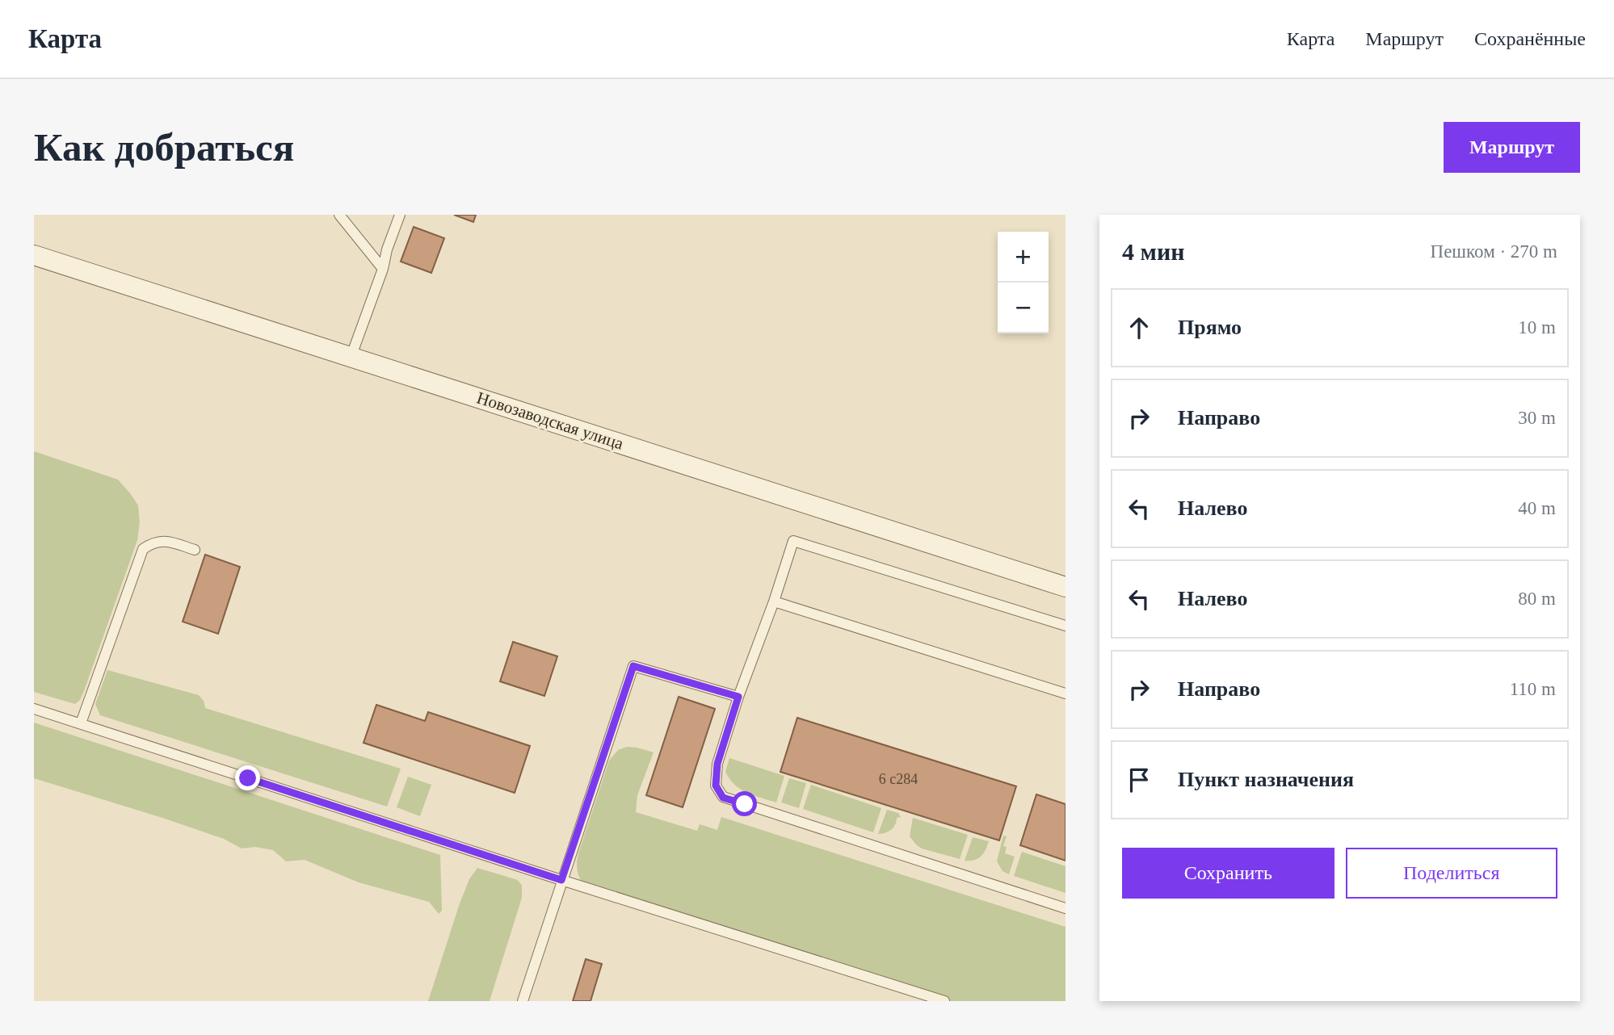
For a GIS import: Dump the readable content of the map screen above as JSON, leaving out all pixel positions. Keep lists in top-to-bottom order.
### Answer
{
  "streets": {
    "street": ["Новозаводская улица"]
  },
  "house_numbers": ["6 с284"],
  "page": {
    "header": "Карта",
    "nav": ["Карта", "Маршрут", "Сохранённые"],
    "buttons": [
      "Маршрут",
      ["Сохранить", "Поделиться"]
    ],
    "title": "Как добраться",
    "heading": ["4 мин", "Пешком · 270 m"],
    "map_buttons": ["+", "−"],
    "list": [
      ["Прямо", "10 m"],
      ["Направо", "30 m"],
      ["Налево", "40 m"],
      ["Налево", "80 m"],
      ["Направо", "110 m"],
      "Пункт назначения"
    ]
  }
}
